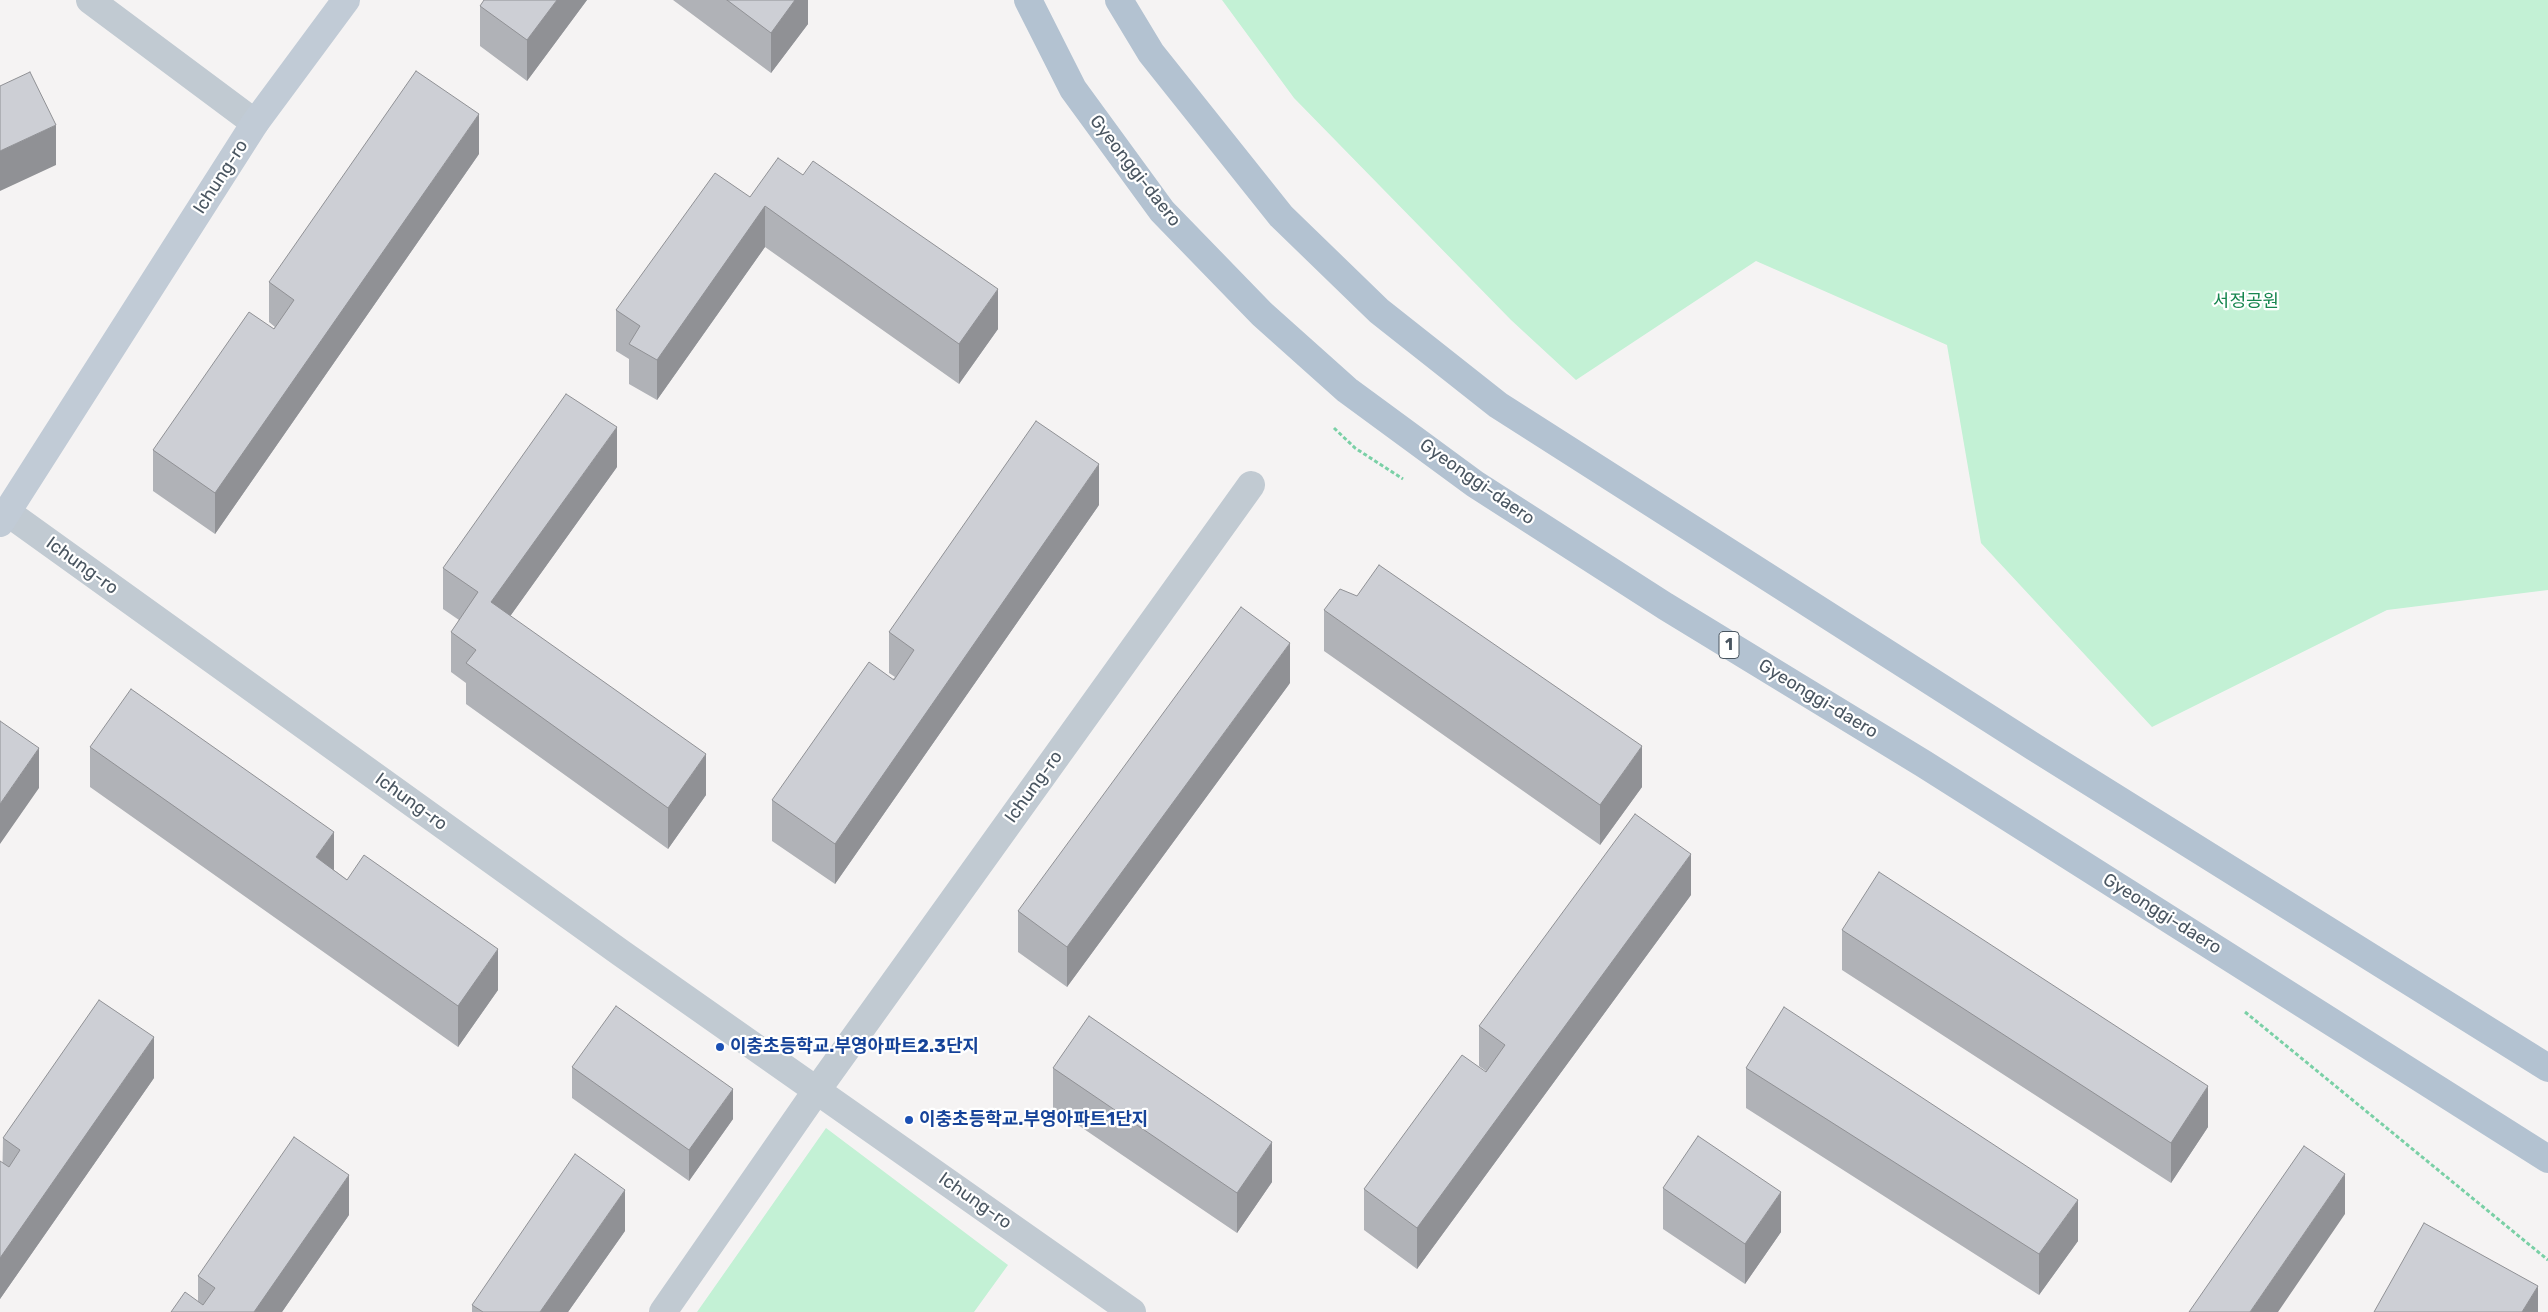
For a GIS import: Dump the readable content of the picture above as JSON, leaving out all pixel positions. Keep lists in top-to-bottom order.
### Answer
{
  "streets": {
    "main road": ["Gyeonggi-daero", "1"],
    "street": ["Ichung-ro"]
  },
  "parks": ["서정공원"],
  "places": ["이충초등학교.부영아파트2.3단지", "이충초등학교.부영아파트1단지"]
}
